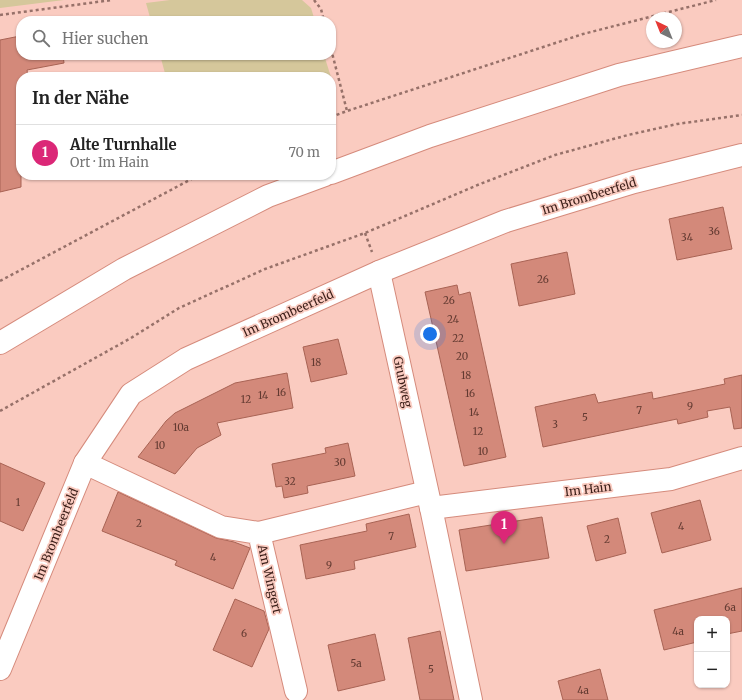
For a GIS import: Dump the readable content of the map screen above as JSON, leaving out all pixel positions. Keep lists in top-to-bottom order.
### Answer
{
  "streets": {
    "street": [
      "Im Brombeerfeld",
      "Grubweg",
      "Im Hain",
      "Am Wingert"
    ]
  },
  "crossings": [
    ["Im Brombeerfeld", "Grubweg"],
    ["Im Brombeerfeld", "Am Wingert"],
    ["Grubweg", "Im Hain"]
  ],
  "house_numbers": [
    "36",
    "34",
    "26",
    "26",
    "24",
    "22",
    "20",
    "18",
    "18",
    "16",
    "16",
    "14",
    "12",
    "9",
    "7",
    "14",
    "5",
    "3",
    "10a",
    "12",
    "10",
    "10",
    "30",
    "32",
    "1",
    "2",
    "4",
    "7",
    "2",
    "4",
    "9",
    "6a",
    "4a",
    "6",
    "5a",
    "5",
    "4a"
  ],
  "north": "top left",
  "page": {
    "search": "Hier suchen",
    "heading": "In der Nähe",
    "list": [
      {
        "mark": "1",
        "name": "Alte Turnhalle",
        "note": "Ort · Im Hain",
        "value": "70 m"
      }
    ],
    "pins": "1",
    "map_buttons": ["+", "−"]
  }
}
